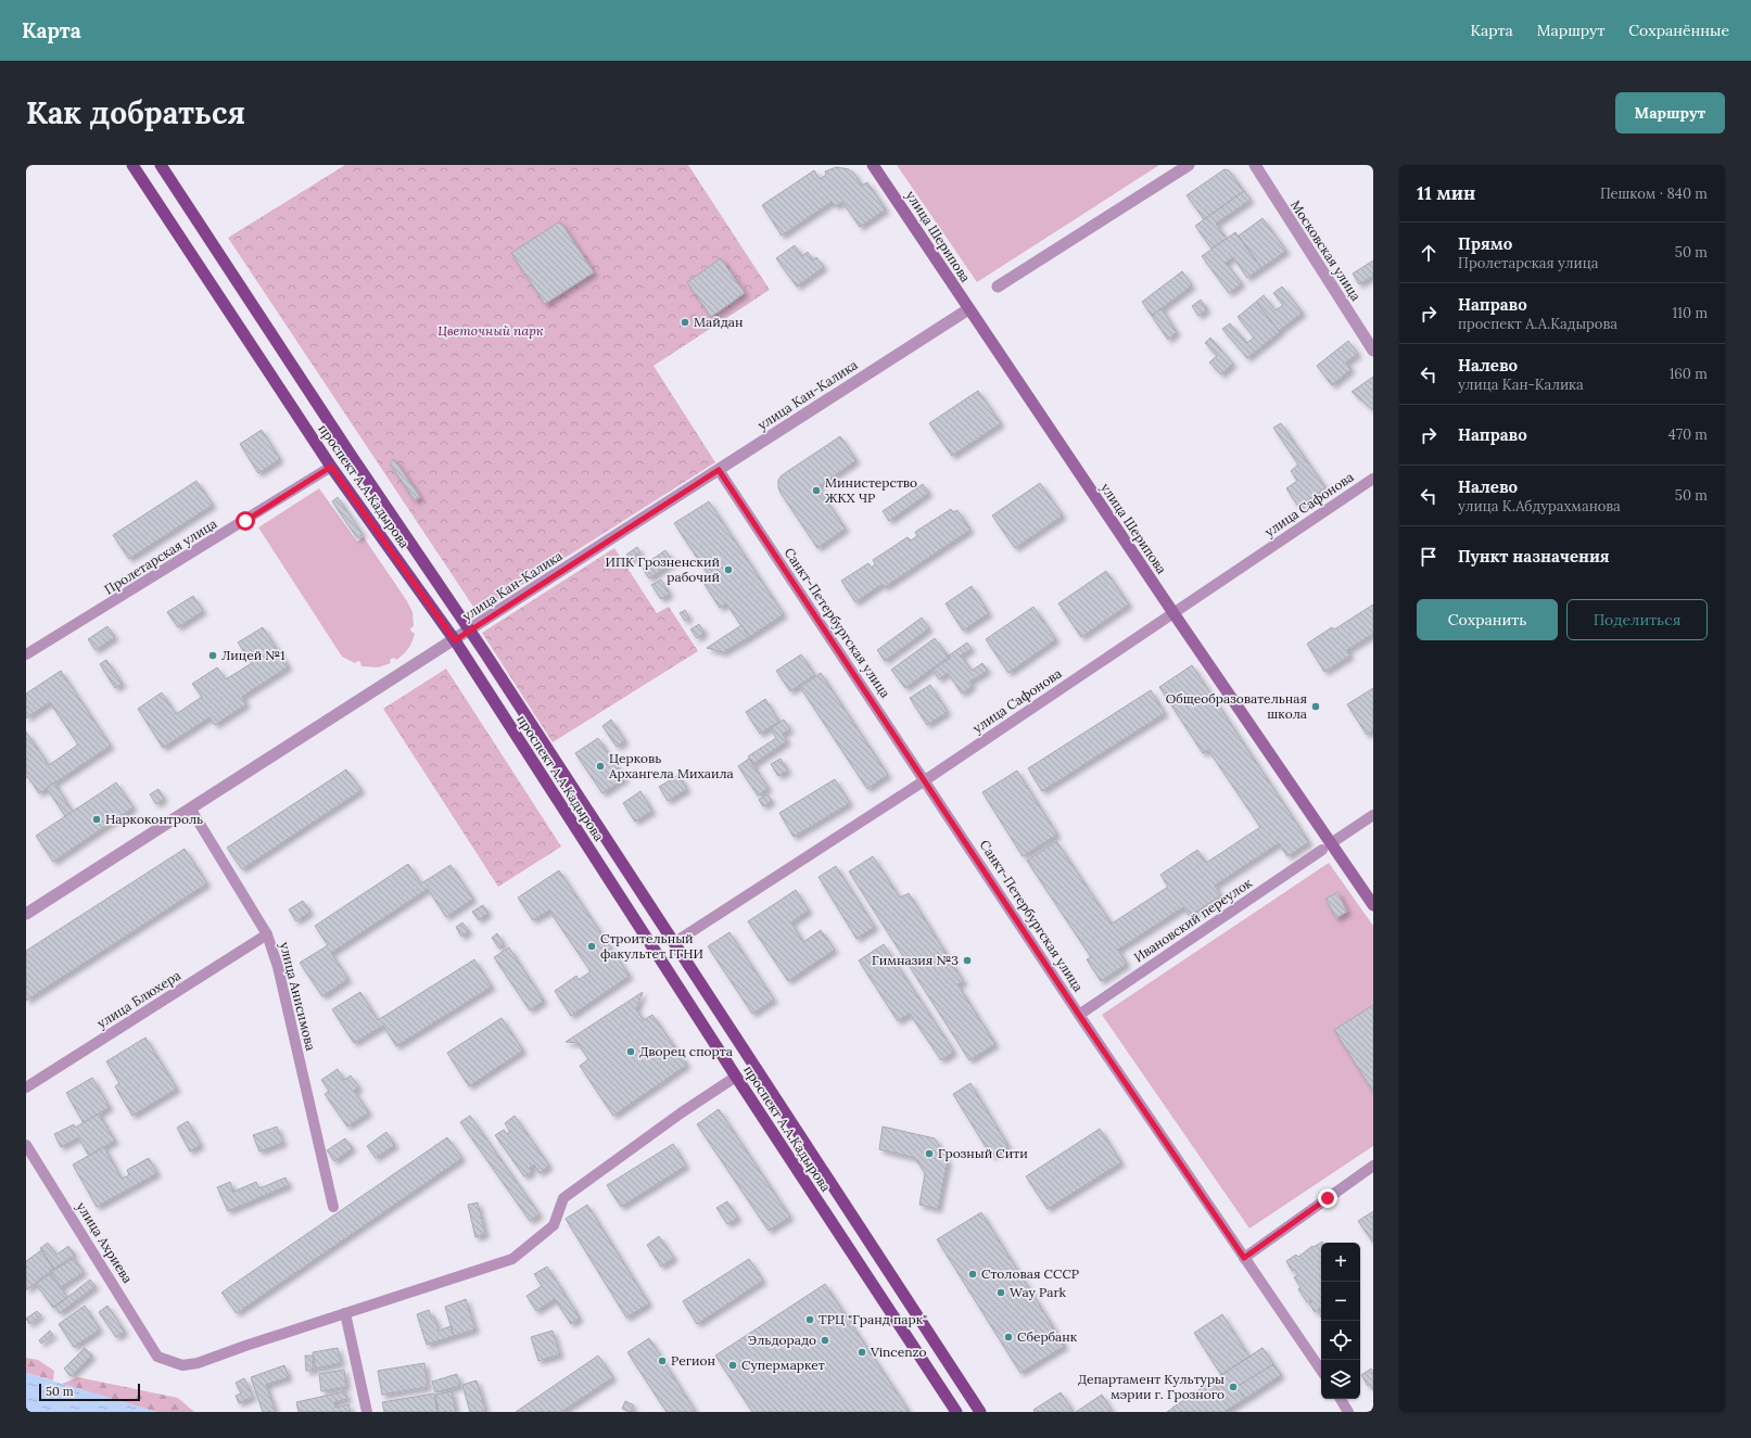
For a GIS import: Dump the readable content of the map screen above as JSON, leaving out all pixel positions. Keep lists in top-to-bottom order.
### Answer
{
  "streets": {
    "main road": ["улица Шерипова", "проспект А.А.Кадырова"],
    "street": [
      "Московская улица",
      "улица Кан-Калика",
      "улица Сафонова",
      "Пролетарская улица",
      "Санкт-Петербургская улица",
      "Ивановский переулок",
      "улица Анисимова",
      "улица Блюхера",
      "улица Ахриева"
    ]
  },
  "crossings": [
    ["улица Шерипова", "улица Кан-Калика"],
    ["улица Шерипова", "улица Сафонова"],
    ["улица Шерипова", "Ивановский переулок"],
    ["улица Кан-Калика", "проспект А.А.Кадырова"],
    ["улица Кан-Калика", "Санкт-Петербургская улица"],
    ["улица Кан-Калика", "улица Анисимова"],
    ["проспект А.А.Кадырова", "улица Сафонова"],
    ["проспект А.А.Кадырова", "Пролетарская улица"],
    ["улица Сафонова", "Санкт-Петербургская улица"],
    ["Санкт-Петербургская улица", "Ивановский переулок"],
    ["улица Анисимова", "улица Блюхера"]
  ],
  "parks": ["Цветочный парк"],
  "places": [
    "Майдан",
    "Министерство ЖКХ ЧР",
    "ИПК Грозненский рабочий",
    "Лицей №1",
    "Общеобразовательная школа",
    "Церковь Архангела Михаила",
    "Наркоконтроль",
    "Строительный факультет ГГНИ",
    "Гимназия №3",
    "Дворец спорта",
    "Грозный Сити",
    "Столовая СССР",
    "Way Park",
    "ТРЦ \"Гранд парк\"",
    "Сбербанк",
    "Эльдорадо",
    "Vincenzo",
    "Регион",
    "Супермаркет",
    "Департамент Культуры мэрии г. Грозного"
  ],
  "scale_bar": "50 m",
  "page": {
    "header": "Карта",
    "nav": ["Карта", "Маршрут", "Сохранённые"],
    "buttons": [
      "Маршрут",
      ["Сохранить", "Поделиться"]
    ],
    "title": "Как добраться",
    "heading": ["11 мин", "Пешком · 840 m"],
    "list": [
      ["Прямо", "Пролетарская улица", "50 m"],
      ["Направо", "проспект А.А.Кадырова", "110 m"],
      ["Налево", "улица Кан-Калика", "160 m"],
      ["Направо", "470 m"],
      ["Налево", "улица К.Абдурахманова", "50 m"],
      "Пункт назначения"
    ],
    "map_buttons": ["+", "−"],
    "scale": "50 m"
  }
}
